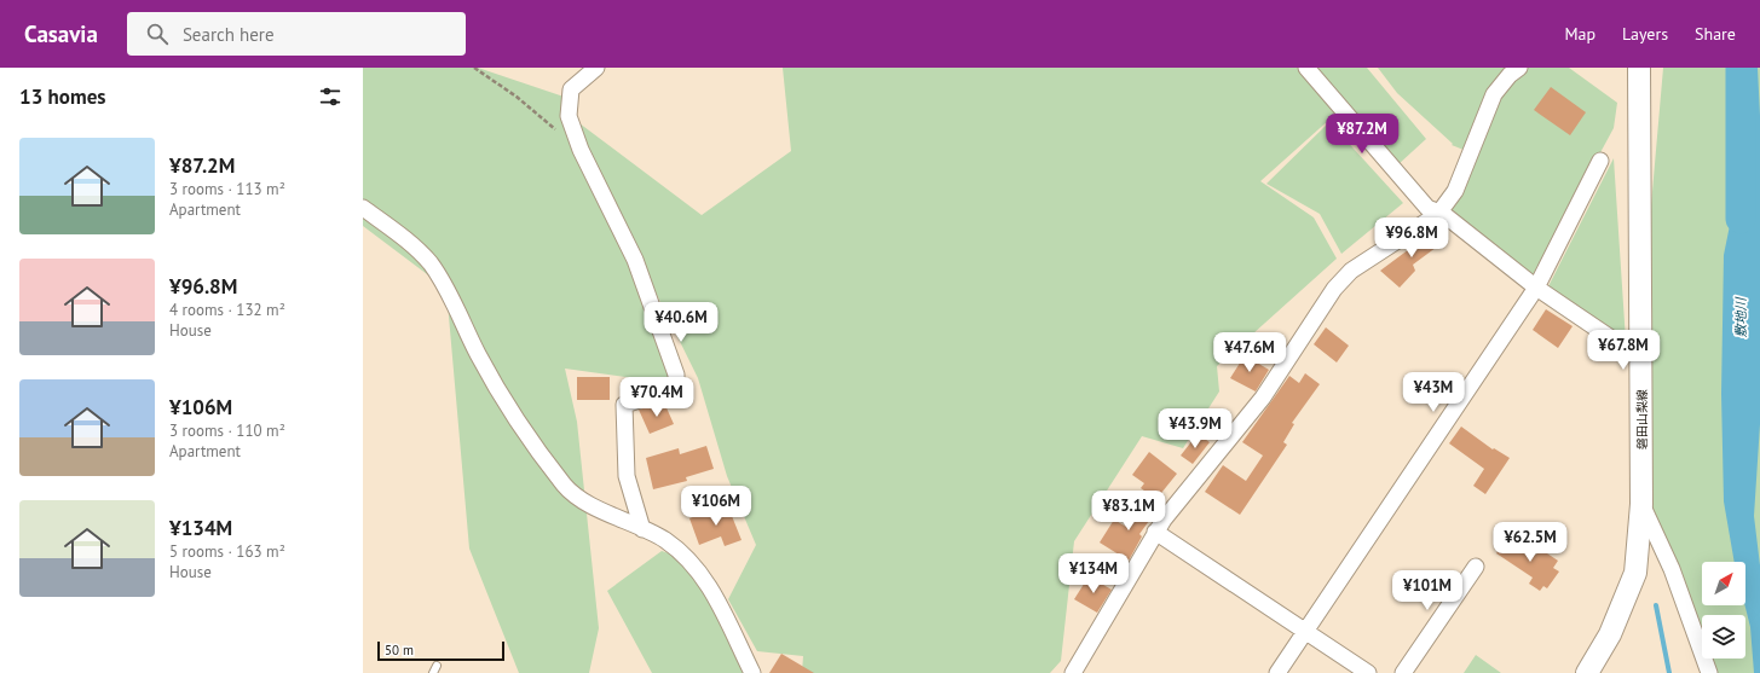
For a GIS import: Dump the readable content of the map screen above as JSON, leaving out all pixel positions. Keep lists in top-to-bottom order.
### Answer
{
  "streets": {
    "main road": ["磐田山梨線"]
  },
  "water": ["敷地川"],
  "scale_bar": "50 m",
  "north": "top right",
  "page": {
    "header": "Casavia",
    "search": "Search here",
    "nav": ["Map", "Layers", "Share"],
    "heading": "13 homes",
    "price": [
      "¥87.2M",
      "¥96.8M",
      "¥40.6M",
      "¥67.8M",
      "¥47.6M",
      "¥43M",
      "¥70.4M",
      "¥43.9M",
      "¥106M",
      "¥83.1M",
      "¥62.5M",
      "¥134M",
      "¥101M"
    ],
    "list": [
      {
        "name": "¥87.2M",
        "note": "3 rooms · 113 m² · Apartment"
      },
      {
        "name": "¥96.8M",
        "note": "4 rooms · 132 m² · House"
      },
      {
        "name": "¥106M",
        "note": "3 rooms · 110 m² · Apartment"
      },
      {
        "name": "¥134M",
        "note": "5 rooms · 163 m² · House"
      }
    ],
    "scale": "50 m"
  }
}
